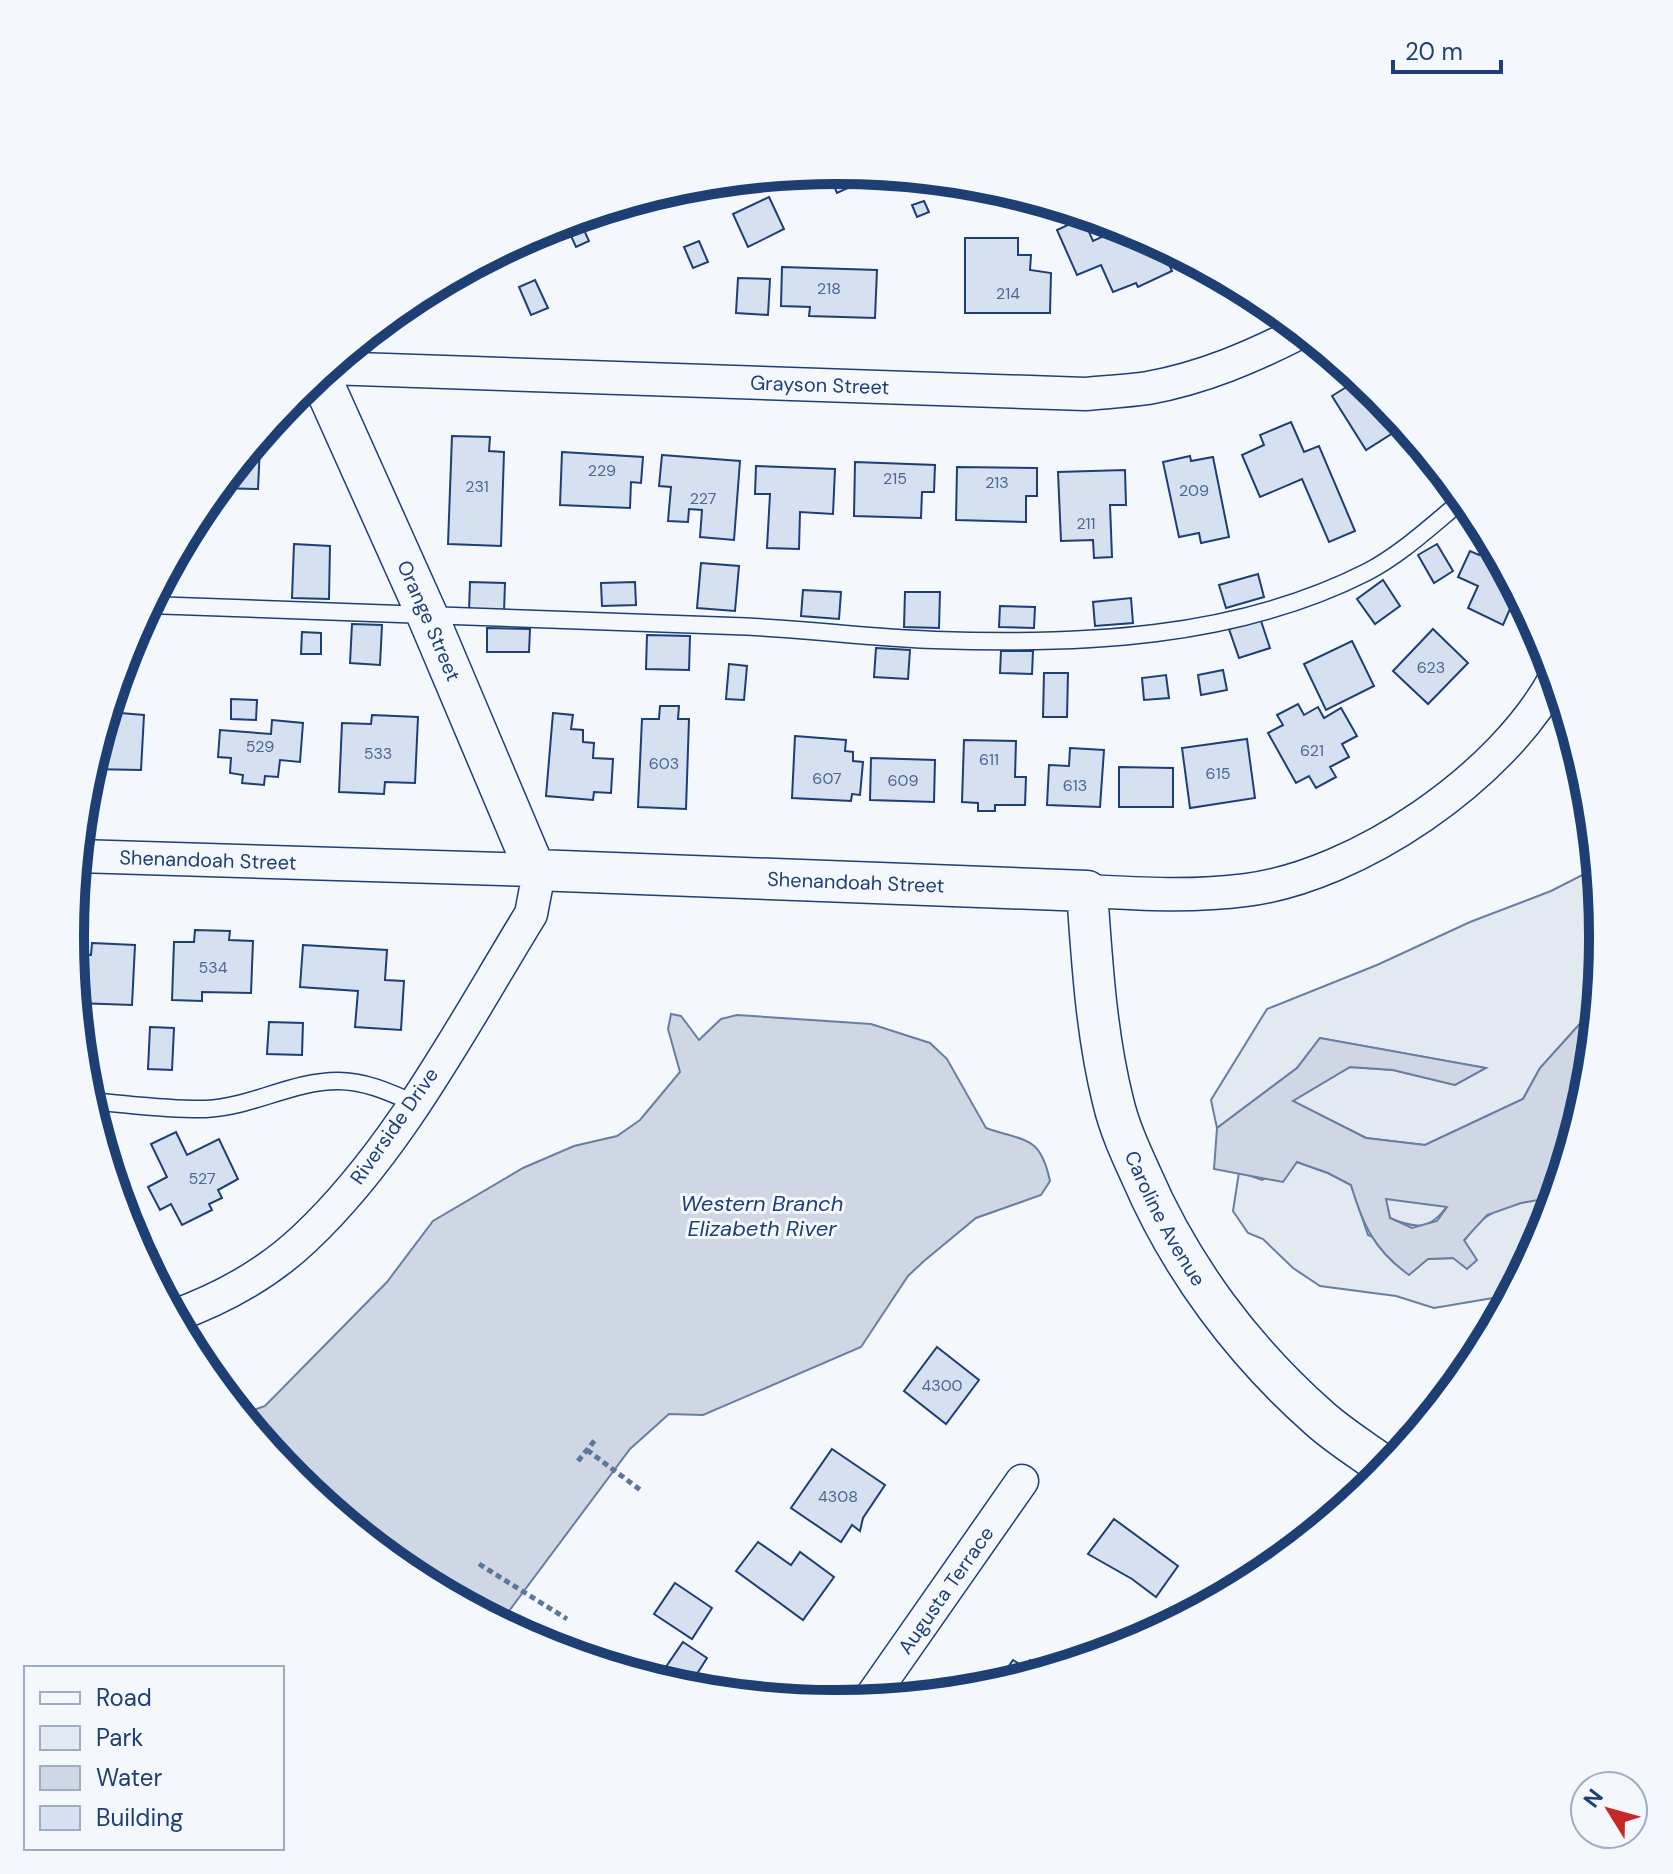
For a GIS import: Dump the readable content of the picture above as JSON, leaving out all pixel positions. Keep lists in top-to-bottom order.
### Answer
{
  "streets": {
    "street": [
      "Grayson Street",
      "Orange Street",
      "Shenandoah Street",
      "Riverside Drive",
      "Caroline Avenue",
      "Augusta Terrace"
    ]
  },
  "crossings": [
    ["Orange Street", "Shenandoah Street"],
    ["Orange Street", "Riverside Drive"],
    ["Shenandoah Street", "Riverside Drive"],
    ["Shenandoah Street", "Caroline Avenue"]
  ],
  "water": ["Western Branch Elizabeth River"],
  "house_numbers": [
    "218",
    "214",
    "229",
    "215",
    "213",
    "231",
    "209",
    "227",
    "211",
    "623",
    "529",
    "621",
    "533",
    "611",
    "603",
    "615",
    "607",
    "609",
    "613",
    "534",
    "527",
    "4300",
    "4308"
  ],
  "legend": [
    "Road",
    "Park",
    "Water",
    "Building"
  ],
  "scale_bar": "20 m",
  "north": "top left"
}
